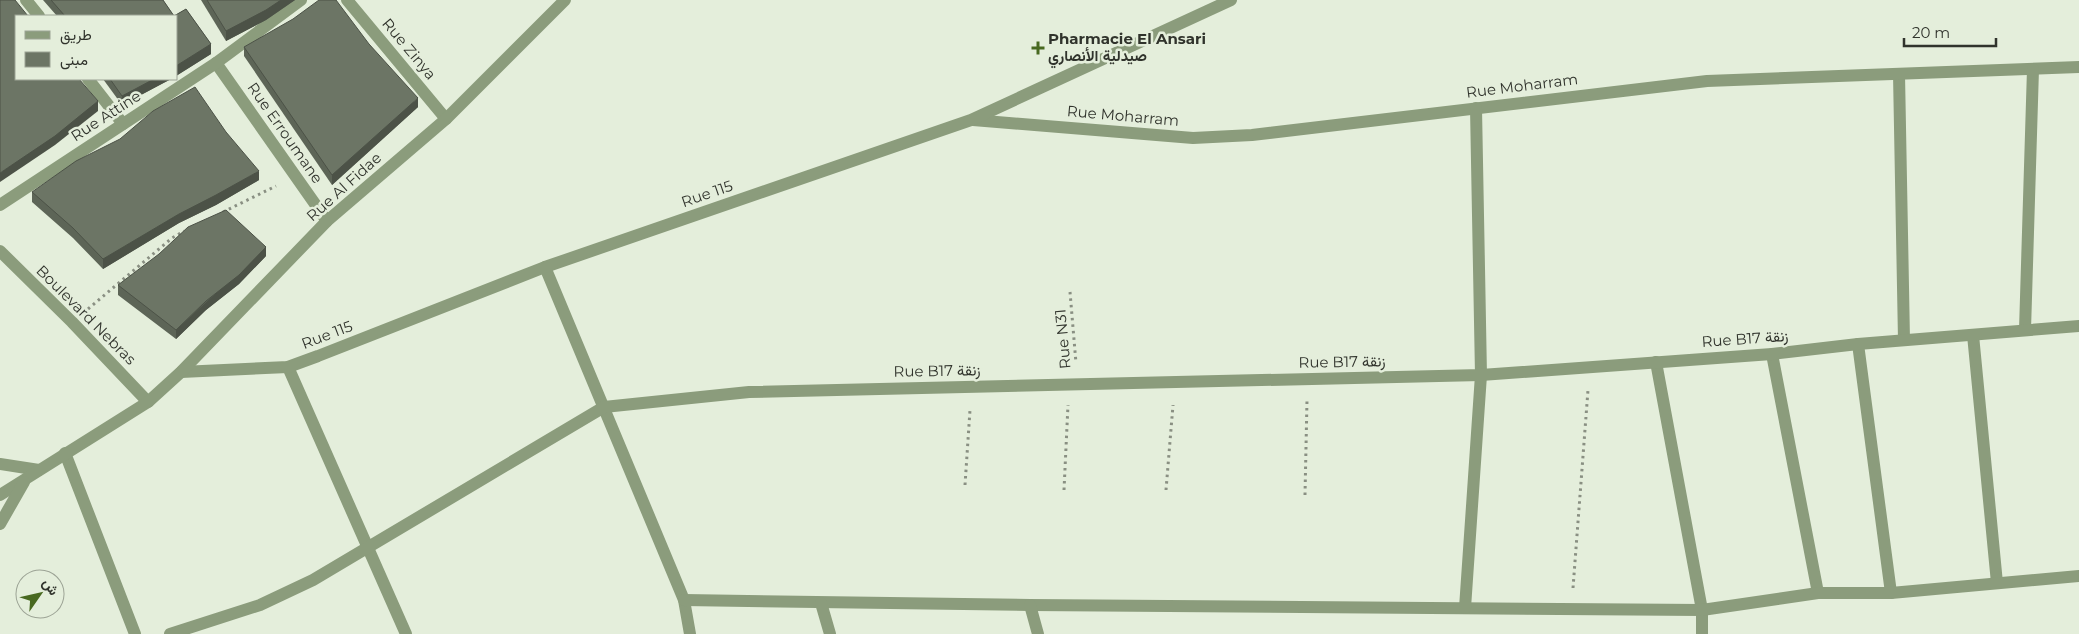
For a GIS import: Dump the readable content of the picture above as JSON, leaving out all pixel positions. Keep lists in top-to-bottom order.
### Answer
{
  "streets": {
    "street": [
      "Rue Zinya",
      "Rue Moharram",
      "Rue Attine",
      "Rue Erroumane",
      "Rue Al Fidae",
      "Rue 115",
      "Boulevard Nebras",
      "Rue B17 زنقة"
    ],
    "path": ["Rue N31"]
  },
  "crossings": [
    ["Rue Zinya", "Rue Al Fidae"],
    ["Rue Moharram", "Rue 115"],
    ["Rue Attine", "Rue Erroumane"],
    ["Rue Erroumane", "Rue Al Fidae"],
    ["Rue Al Fidae", "Rue 115"],
    ["Rue Al Fidae", "Boulevard Nebras"],
    ["Rue N31", "Rue B17 زنقة"]
  ],
  "places": {
    "health": ["Pharmacie El Ansari صيدلية الأنصاري"]
  },
  "legend": ["طريق", "مبنى"],
  "scale_bar": "20 m",
  "north": "top right"
}
